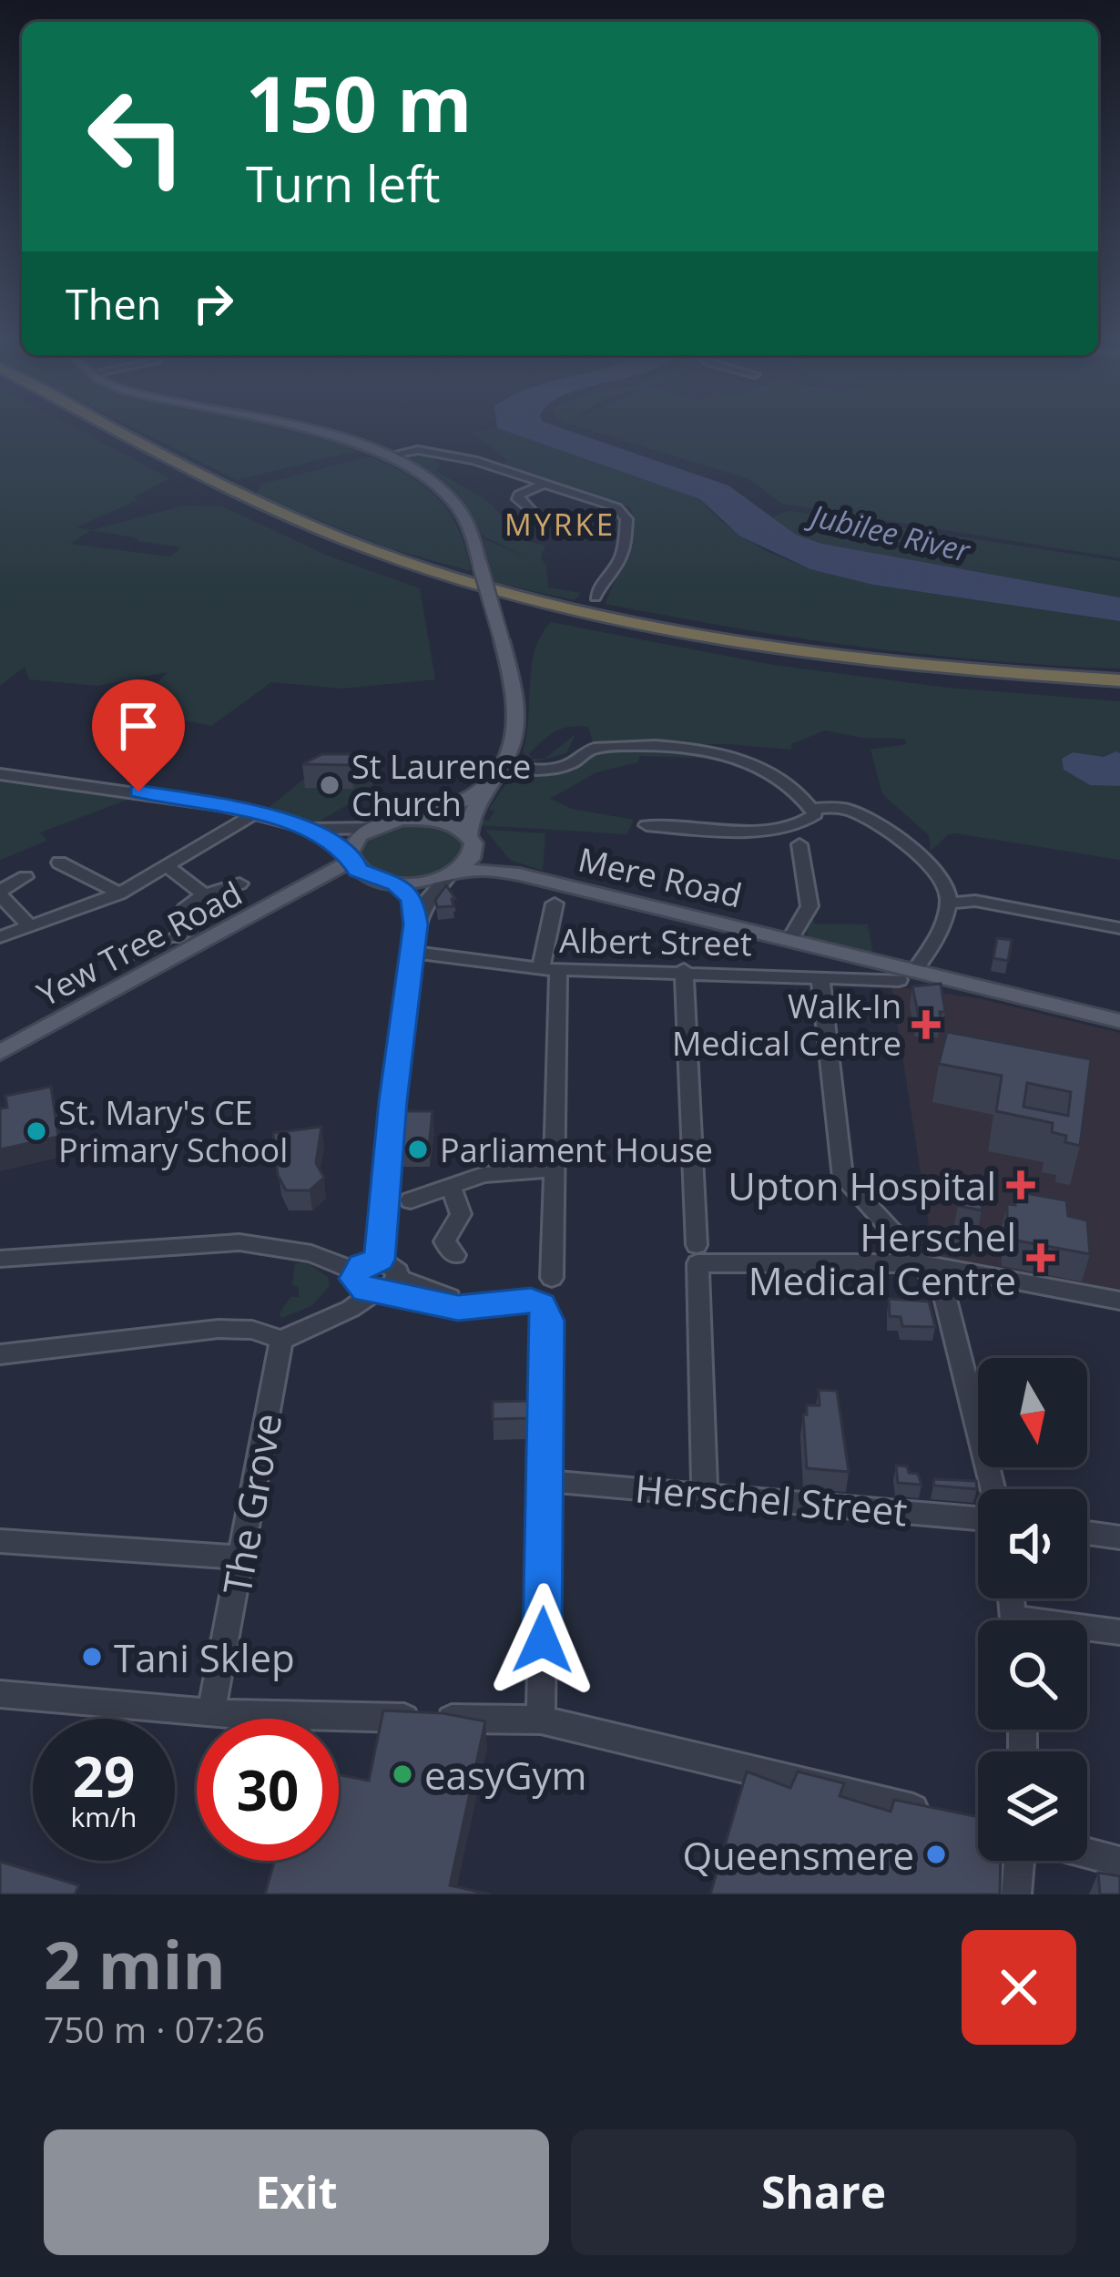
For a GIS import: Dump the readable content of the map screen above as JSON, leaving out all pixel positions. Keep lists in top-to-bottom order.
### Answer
{
  "streets": {
    "main road": ["Mere Road", "Albert Street", "Yew Tree Road"],
    "street": ["Herschel Street", "The Grove"]
  },
  "crossings": [
    ["Mere Road", "Albert Street"]
  ],
  "districts": ["MYRKE"],
  "water": ["Jubilee River"],
  "places": {
    "other": [
      "St Laurence Church",
      "St. Mary's CE Primary School",
      "Parliament House",
      "Tani Sklep",
      "easyGym",
      "Queensmere"
    ],
    "health": ["Walk-In Medical Centre", "Upton Hospital", "Herschel Medical Centre"]
  },
  "north": "bottom",
  "page": {
    "turn": ["150 m", "Turn left"],
    "then": "Then",
    "speed": "29 km/h",
    "limit": "30",
    "heading": ["2 min", "750 m · 07:26"],
    "buttons": ["Exit", "Share"]
  }
}
